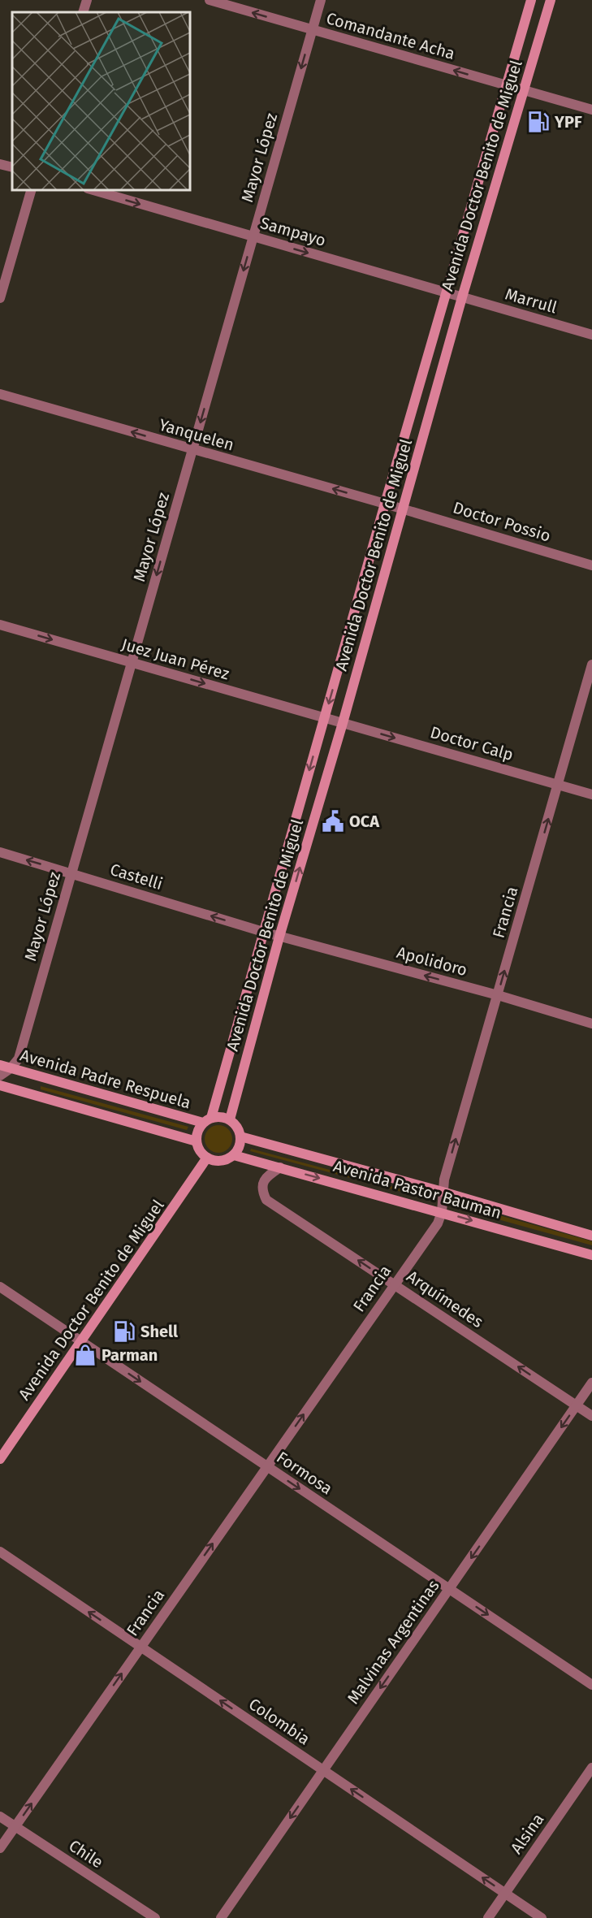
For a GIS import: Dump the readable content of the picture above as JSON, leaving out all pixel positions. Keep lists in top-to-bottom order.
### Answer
{
  "streets": {
    "main road": ["Avenida Doctor Benito de Miguel", "Avenida Padre Respuela", "Avenida Pastor Bauman"],
    "street": [
      "Comandante Acha",
      "Mayor López",
      "Sampayo",
      "Marrull",
      "Yanquelen",
      "Doctor Possio",
      "Juez Juan Pérez",
      "Doctor Calp",
      "Castelli",
      "Francia",
      "Apolidoro",
      "Arquímedes",
      "Formosa",
      "Malvinas Argentinas",
      "Colombia",
      "Alsina",
      "Chile"
    ]
  },
  "crossings": [
    ["Comandante Acha", "Mayor López"],
    ["Comandante Acha", "Avenida Doctor Benito de Miguel"],
    ["Mayor López", "Sampayo"],
    ["Mayor López", "Yanquelen"],
    ["Mayor López", "Juez Juan Pérez"],
    ["Mayor López", "Castelli"],
    ["Mayor López", "Avenida Padre Respuela"],
    ["Avenida Doctor Benito de Miguel", "Sampayo"],
    ["Avenida Doctor Benito de Miguel", "Marrull"],
    ["Avenida Doctor Benito de Miguel", "Yanquelen"],
    ["Avenida Doctor Benito de Miguel", "Doctor Possio"],
    ["Avenida Doctor Benito de Miguel", "Juez Juan Pérez"],
    ["Avenida Doctor Benito de Miguel", "Doctor Calp"],
    ["Avenida Doctor Benito de Miguel", "Castelli"],
    ["Avenida Doctor Benito de Miguel", "Apolidoro"],
    ["Avenida Doctor Benito de Miguel", "Avenida Padre Respuela"],
    ["Avenida Doctor Benito de Miguel", "Avenida Pastor Bauman"],
    ["Avenida Doctor Benito de Miguel", "Formosa"],
    ["Sampayo", "Marrull"],
    ["Yanquelen", "Doctor Possio"],
    ["Juez Juan Pérez", "Doctor Calp"],
    ["Doctor Calp", "Francia"],
    ["Castelli", "Apolidoro"],
    ["Francia", "Apolidoro"],
    ["Francia", "Avenida Pastor Bauman"],
    ["Francia", "Arquímedes"],
    ["Francia", "Formosa"],
    ["Francia", "Colombia"],
    ["Francia", "Chile"],
    ["Avenida Padre Respuela", "Avenida Pastor Bauman"],
    ["Avenida Pastor Bauman", "Arquímedes"],
    ["Arquímedes", "Malvinas Argentinas"],
    ["Formosa", "Malvinas Argentinas"],
    ["Malvinas Argentinas", "Colombia"],
    ["Colombia", "Alsina"]
  ],
  "one_way": [
    "Comandante Acha",
    "Mayor López",
    "Sampayo",
    "Yanquelen",
    "Juez Juan Pérez",
    "Doctor Calp",
    "Castelli",
    "Francia",
    "Apolidoro",
    "Arquímedes",
    "Formosa",
    "Malvinas Argentinas",
    "Colombia"
  ],
  "places": {
    "fuel station": ["YPF", "Shell"],
    "public building": ["OCA"],
    "shop": ["Parman"]
  }
}
